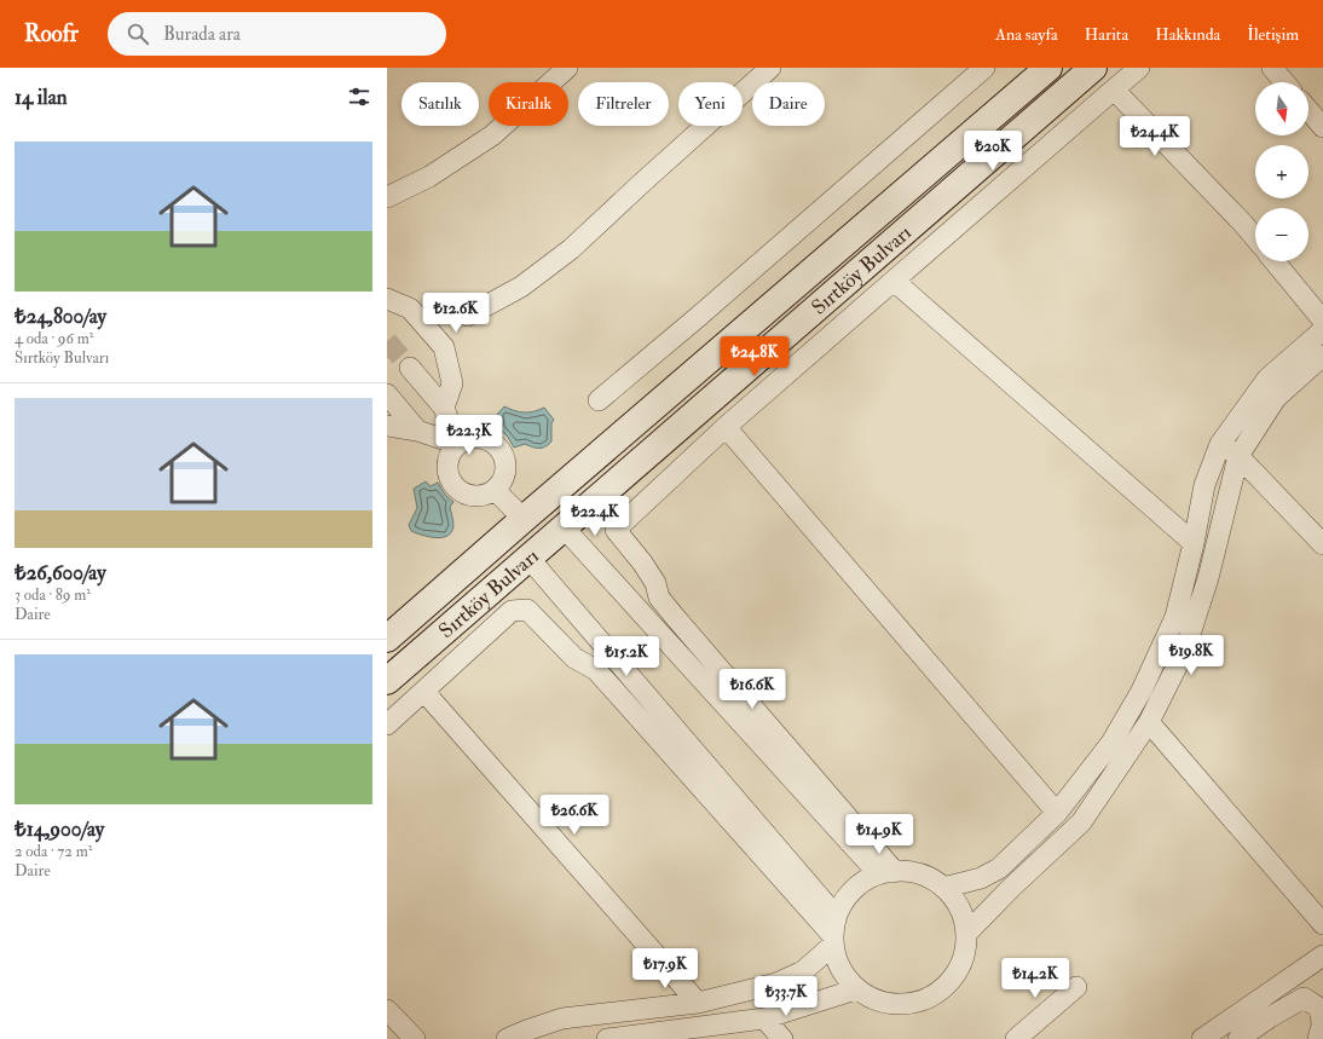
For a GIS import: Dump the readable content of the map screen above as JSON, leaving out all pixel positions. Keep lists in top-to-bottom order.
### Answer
{
  "streets": {
    "main road": ["Sırtköy Bulvarı"]
  },
  "north": "bottom",
  "page": {
    "header": "Roofr",
    "search": "Burada ara",
    "nav": [
      "Ana sayfa",
      "Harita",
      "Hakkında",
      "İletişim"
    ],
    "heading": "14 ilan",
    "map_buttons": ["+", "−"],
    "chip": [
      "Satılık",
      "Kiralık",
      "Filtreler",
      "Yeni",
      "Daire"
    ],
    "price": [
      "₺24.4K",
      "₺20K",
      "₺12.6K",
      "₺24.8K",
      "₺22.3K",
      "₺22.4K",
      "₺19.8K",
      "₺15.2K",
      "₺16.6K",
      "₺26.6K",
      "₺14.9K",
      "₺17.9K",
      "₺14.2K",
      "₺33.7K"
    ],
    "list": [
      {
        "name": "₺24,800/ay",
        "note": "4 oda · 96 m² · Sırtköy Bulvarı"
      },
      {
        "name": "₺26,600/ay",
        "note": "3 oda · 89 m² · Daire"
      },
      {
        "name": "₺14,900/ay",
        "note": "2 oda · 72 m² · Daire"
      }
    ]
  }
}
